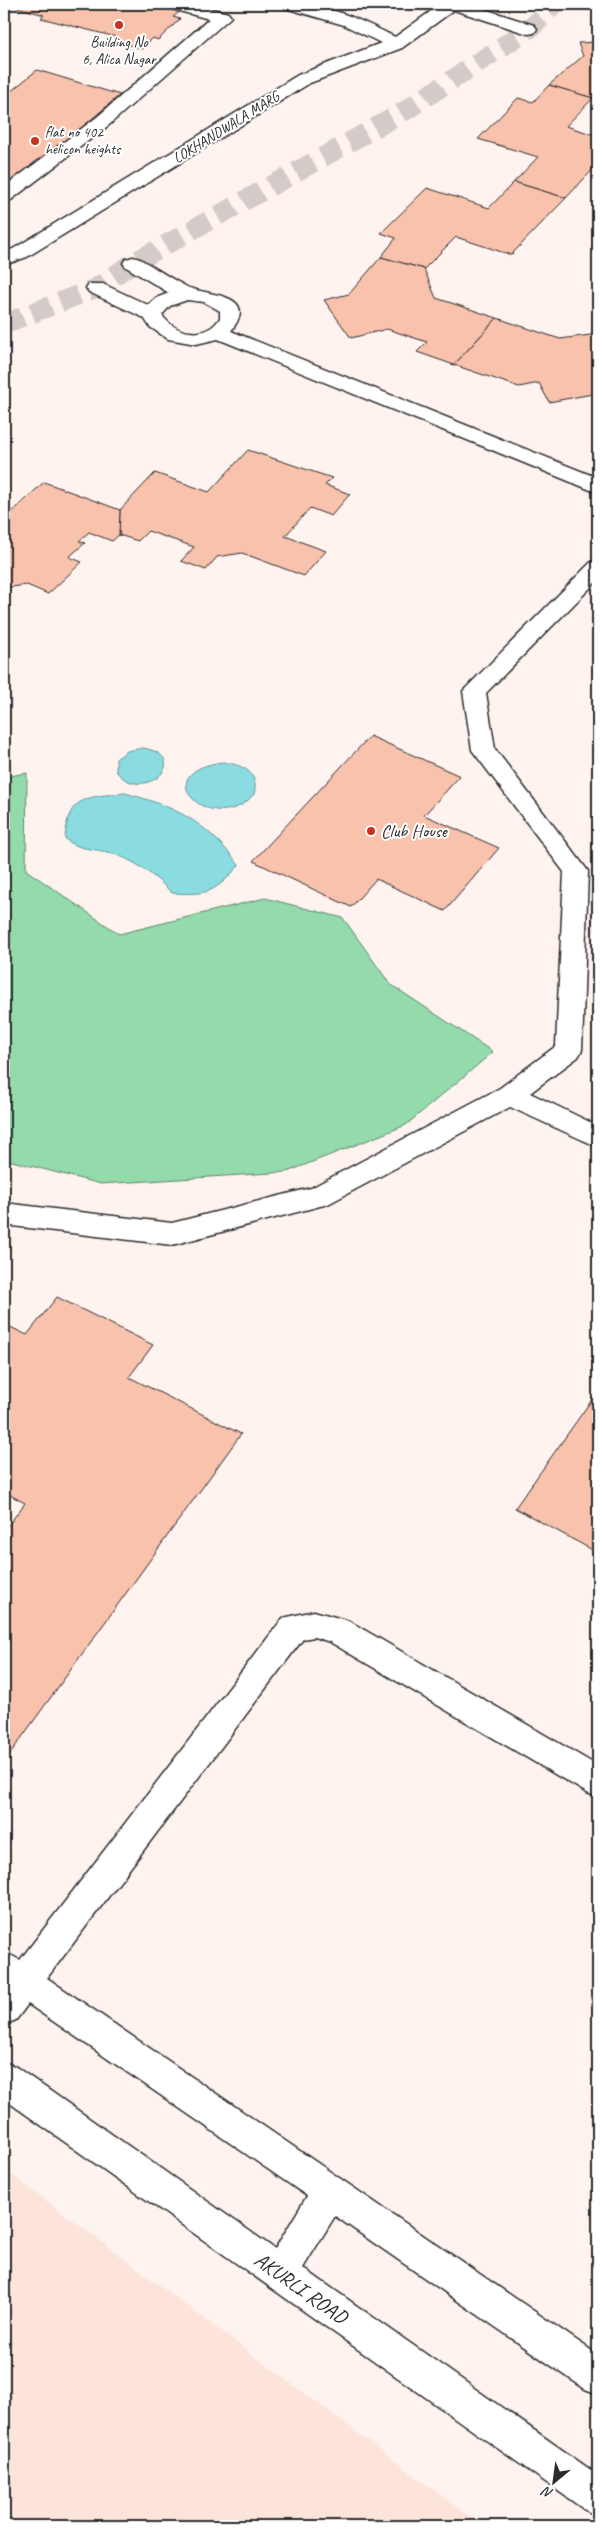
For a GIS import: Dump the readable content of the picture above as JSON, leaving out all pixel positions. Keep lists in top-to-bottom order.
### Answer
{
  "streets": {
    "street": ["LOKHANDWALA MARG", "AKURLI ROAD"]
  },
  "places": ["Building No 6, Alica Nagar", "flat no 402 helicon heights", "Club House"],
  "north": "bottom left"
}
